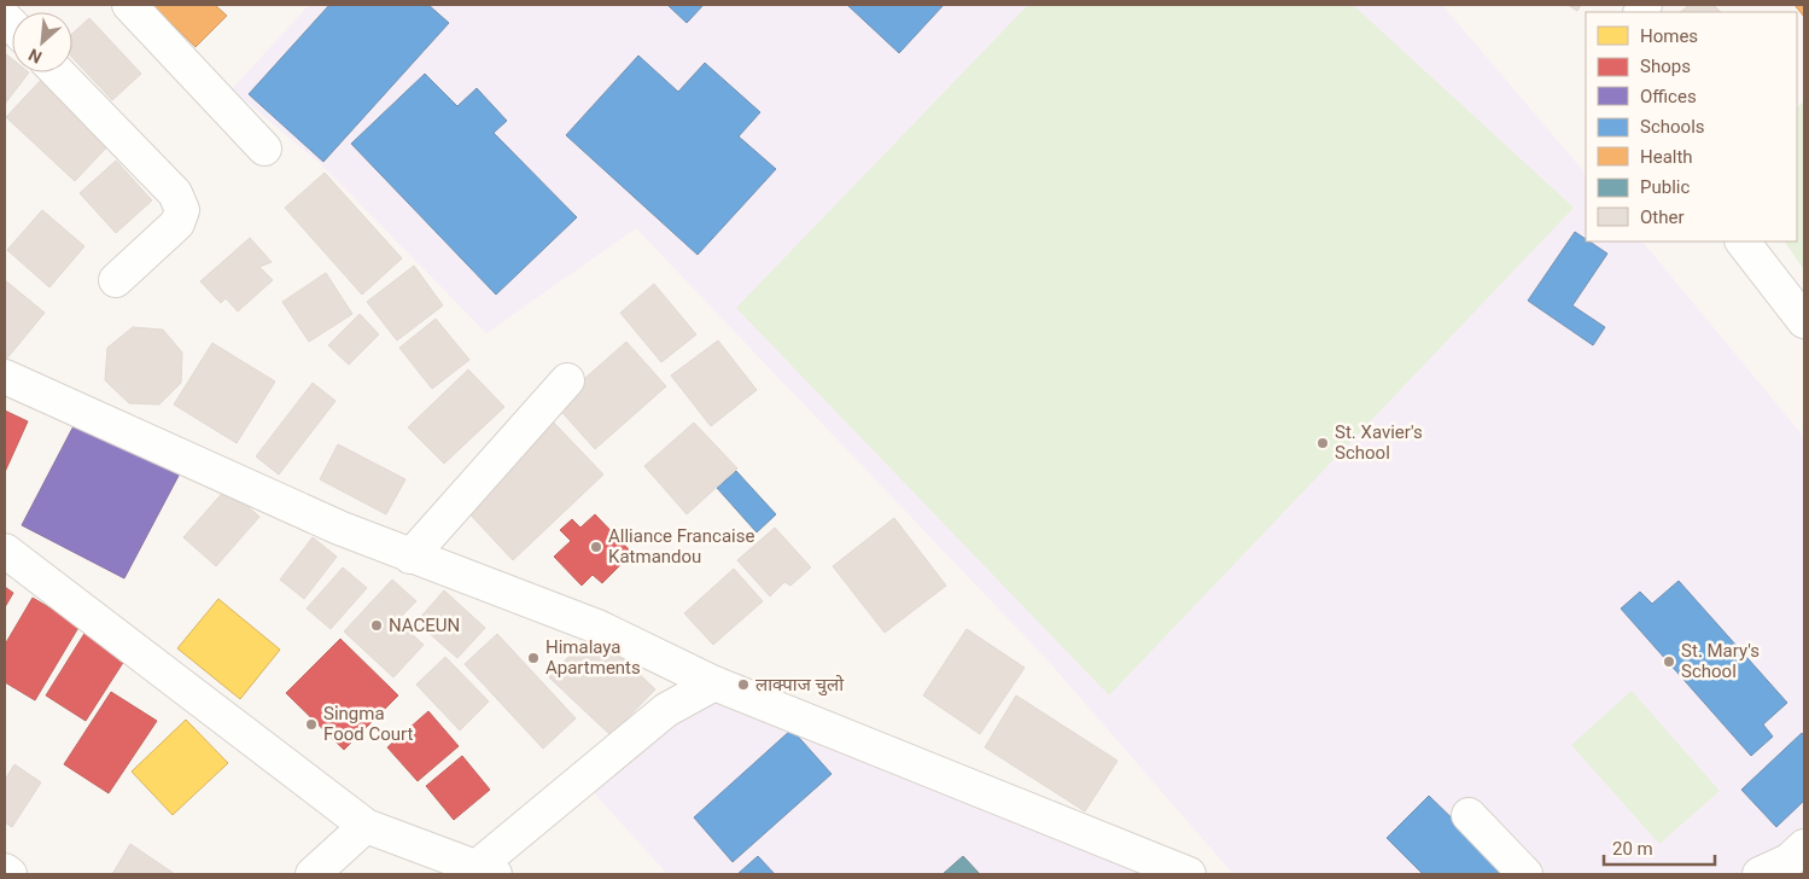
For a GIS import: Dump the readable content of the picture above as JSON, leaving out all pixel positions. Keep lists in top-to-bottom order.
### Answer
{
  "places": [
    "St. Xavier's School",
    "Alliance Francaise Katmandou",
    "NACEUN",
    "Himalaya Apartments",
    "St. Mary's School",
    "लाक्पाज चुलो",
    "Singma Food Court"
  ],
  "legend": [
    "Homes",
    "Shops",
    "Offices",
    "Schools",
    "Health",
    "Public",
    "Other"
  ],
  "scale_bar": "20 m",
  "north": "bottom left"
}
